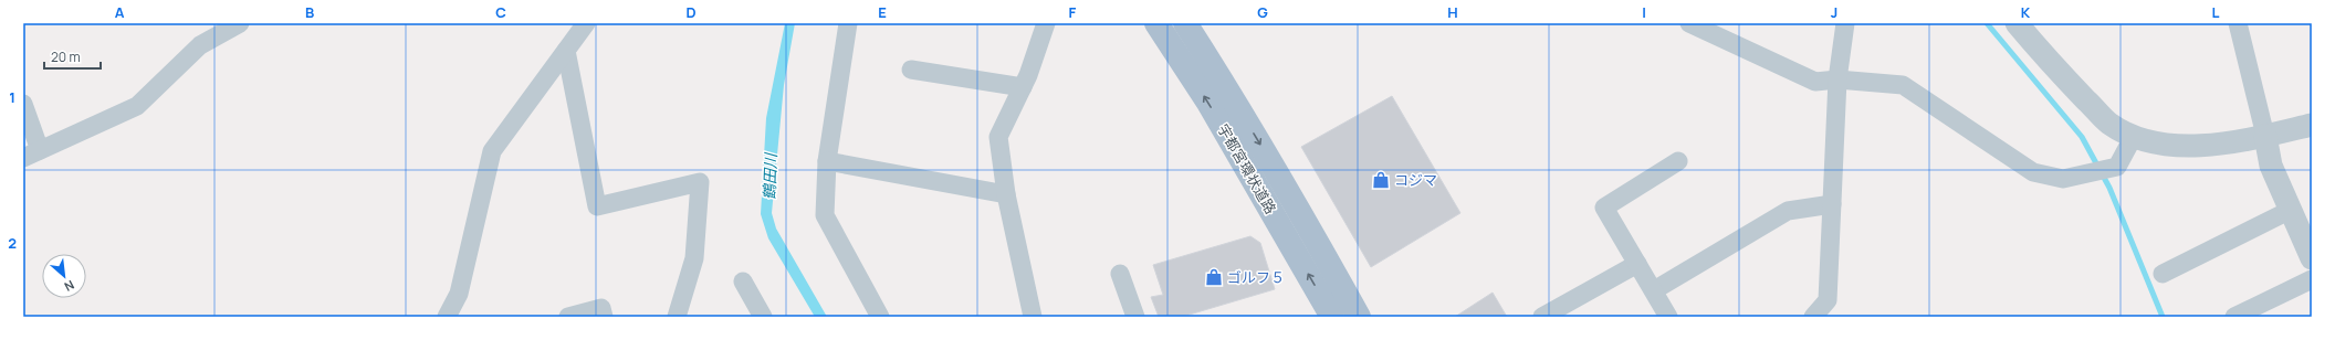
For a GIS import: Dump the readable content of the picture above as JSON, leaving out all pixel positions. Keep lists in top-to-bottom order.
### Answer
{
  "streets": {
    "main road": ["宇都宮環状道路"]
  },
  "water": ["鶴田川"],
  "places": {
    "shop": ["コジマ", "ゴルフ５"]
  },
  "scale_bar": "20 m",
  "north": "bottom right",
  "grid": {
    "columns": [
      "A",
      "B",
      "C",
      "D",
      "E",
      "F",
      "G",
      "H",
      "I",
      "J",
      "K",
      "L"
    ],
    "rows": ["1", "2"]
  }
}
